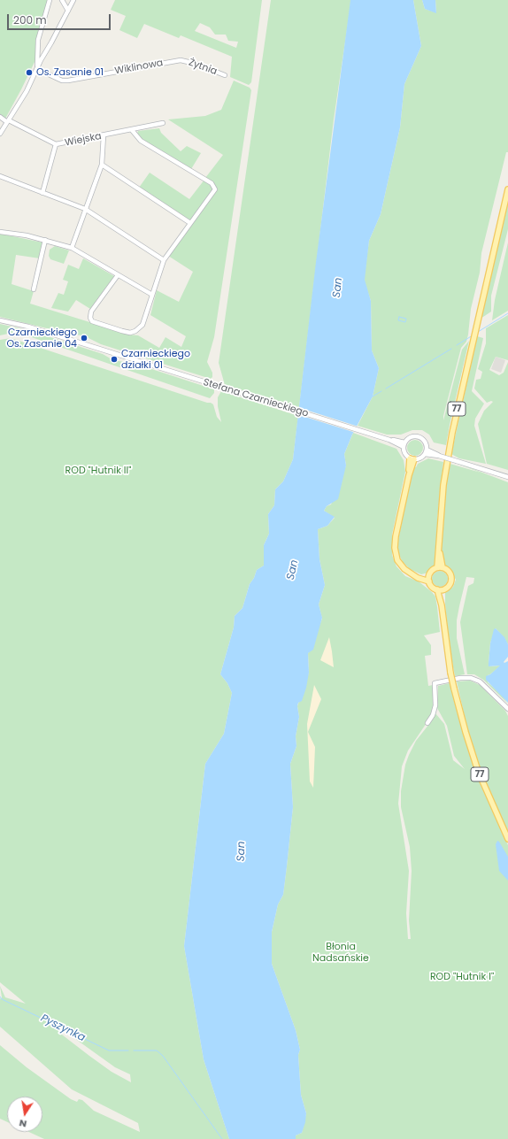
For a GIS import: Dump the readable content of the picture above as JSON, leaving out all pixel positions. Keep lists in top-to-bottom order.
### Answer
{
  "streets": {
    "main road": ["77"],
    "street": [
      "Wiklinowa",
      "Żytnia",
      "Wiejska",
      "Stefana Czarnieckiego"
    ]
  },
  "crossings": [
    ["Wiklinowa", "Żytnia"]
  ],
  "water": ["San", "Pyszynka"],
  "parks": ["ROD \"Hutnik II\"", "Błonia Nadsańskie", "ROD \"Hutnik I\""],
  "places": ["Os. Zasanie 01", "Czarnieckiego Os. Zasanie 04", "Czarnieckiego działki 01"],
  "scale_bar": "200 m",
  "north": "bottom"
}
